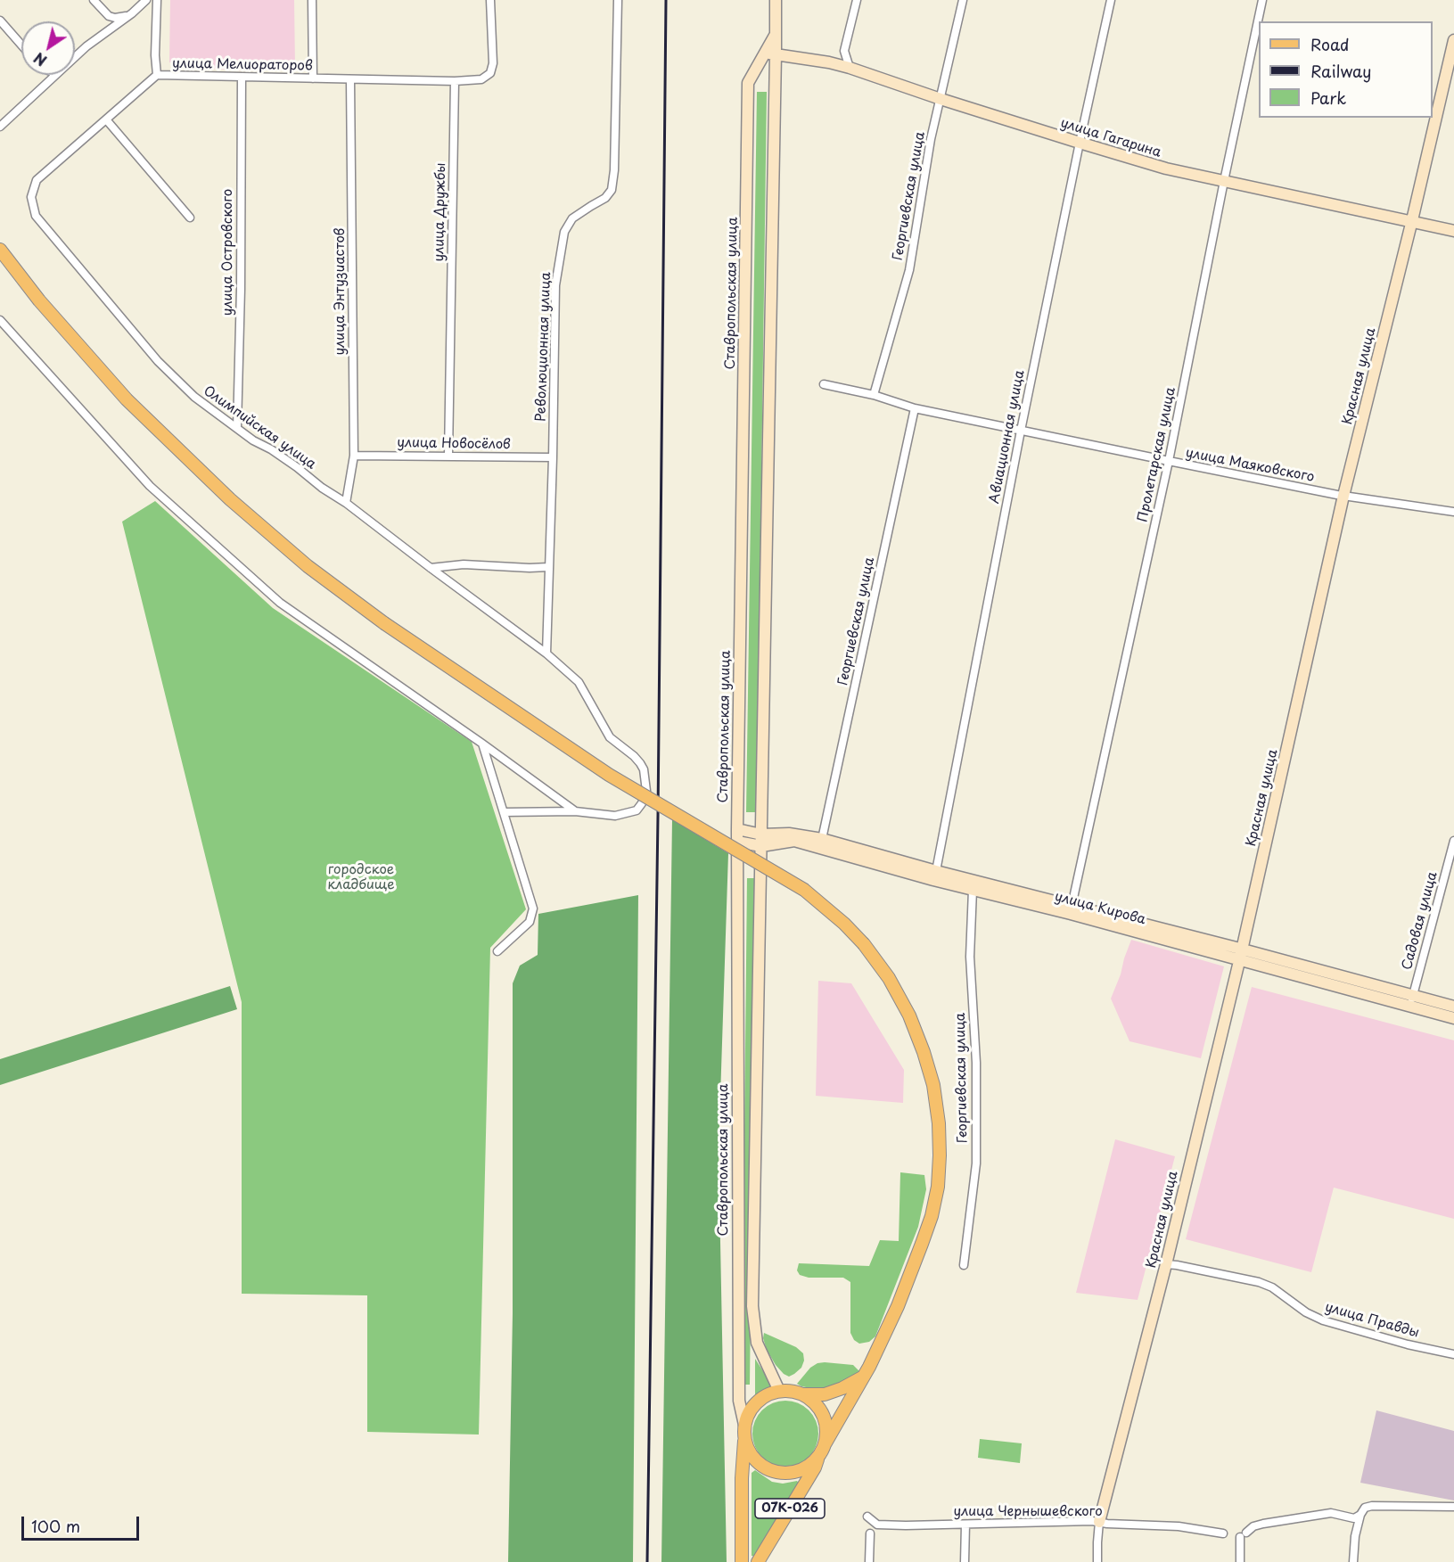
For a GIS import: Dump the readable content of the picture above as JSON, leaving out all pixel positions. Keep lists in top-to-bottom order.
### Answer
{
  "streets": {
    "main road": [
      "улица Гагарина",
      "Ставропольская улица",
      "Красная улица",
      "улица Кирова",
      "07К-026"
    ],
    "street": [
      "улица Мелиораторов",
      "Георгиевская улица",
      "улица Дружбы",
      "улица Островского",
      "улица Энтузиастов",
      "Революционная улица",
      "Олимпийская улица",
      "Авиационная улица",
      "улица Новосёлов",
      "Пролетарская улица",
      "улица Маяковского",
      "Садовая улица",
      "улица Правды",
      "улица Чернышевского"
    ]
  },
  "crossings": [
    ["улица Мелиораторов", "улица Дружбы"],
    ["улица Мелиораторов", "улица Островского"],
    ["улица Мелиораторов", "улица Энтузиастов"],
    ["улица Мелиораторов", "Олимпийская улица"],
    ["улица Гагарина", "Георгиевская улица"],
    ["улица Гагарина", "Ставропольская улица"],
    ["улица Гагарина", "Красная улица"],
    ["улица Гагарина", "Авиационная улица"],
    ["улица Гагарина", "Пролетарская улица"],
    ["Георгиевская улица", "улица Маяковского"],
    ["Георгиевская улица", "улица Кирова"],
    ["улица Дружбы", "улица Новосёлов"],
    ["улица Островского", "Олимпийская улица"],
    ["улица Энтузиастов", "Олимпийская улица"],
    ["улица Энтузиастов", "улица Новосёлов"],
    ["Ставропольская улица", "улица Кирова"],
    ["Ставропольская улица", "07К-026"],
    ["Революционная улица", "Олимпийская улица"],
    ["Революционная улица", "улица Новосёлов"],
    ["Красная улица", "улица Маяковского"],
    ["Красная улица", "улица Кирова"],
    ["Красная улица", "улица Правды"],
    ["Красная улица", "улица Чернышевского"],
    ["Авиационная улица", "улица Маяковского"],
    ["Авиационная улица", "улица Кирова"],
    ["Пролетарская улица", "улица Маяковского"],
    ["Пролетарская улица", "улица Кирова"],
    ["улица Кирова", "Садовая улица"]
  ],
  "parks": ["городское кладбище"],
  "legend": ["Road", "Railway", "Park"],
  "scale_bar": "100 m",
  "north": "bottom left"
}
